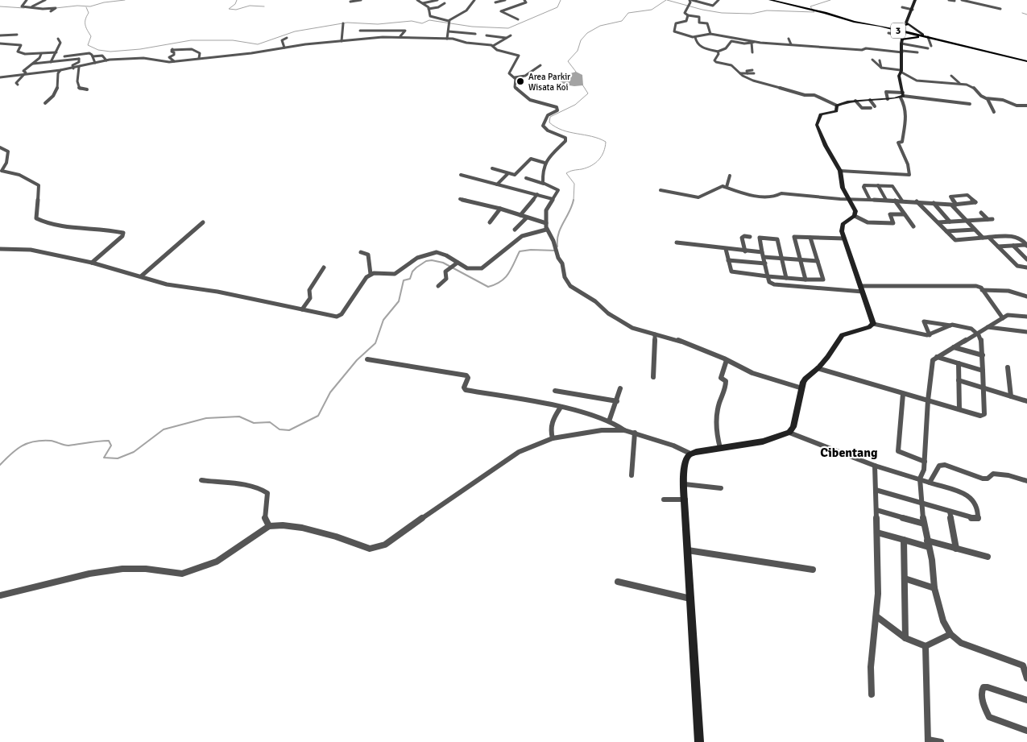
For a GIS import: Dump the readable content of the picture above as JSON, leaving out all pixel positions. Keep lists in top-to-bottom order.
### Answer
{
  "streets": {
    "main road": ["3"]
  },
  "districts": ["Cibentang"],
  "places": ["Area Parkir Wisata Koi"]
}
